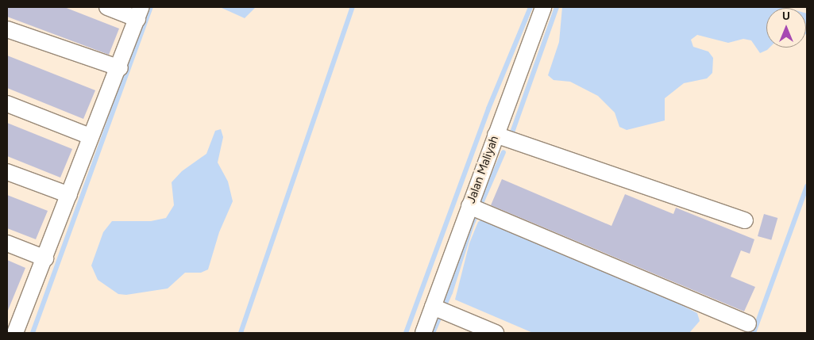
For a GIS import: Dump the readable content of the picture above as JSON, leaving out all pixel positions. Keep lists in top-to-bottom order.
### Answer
{
  "streets": {
    "street": ["Jalan Maliyah"]
  },
  "north": "top"
}
